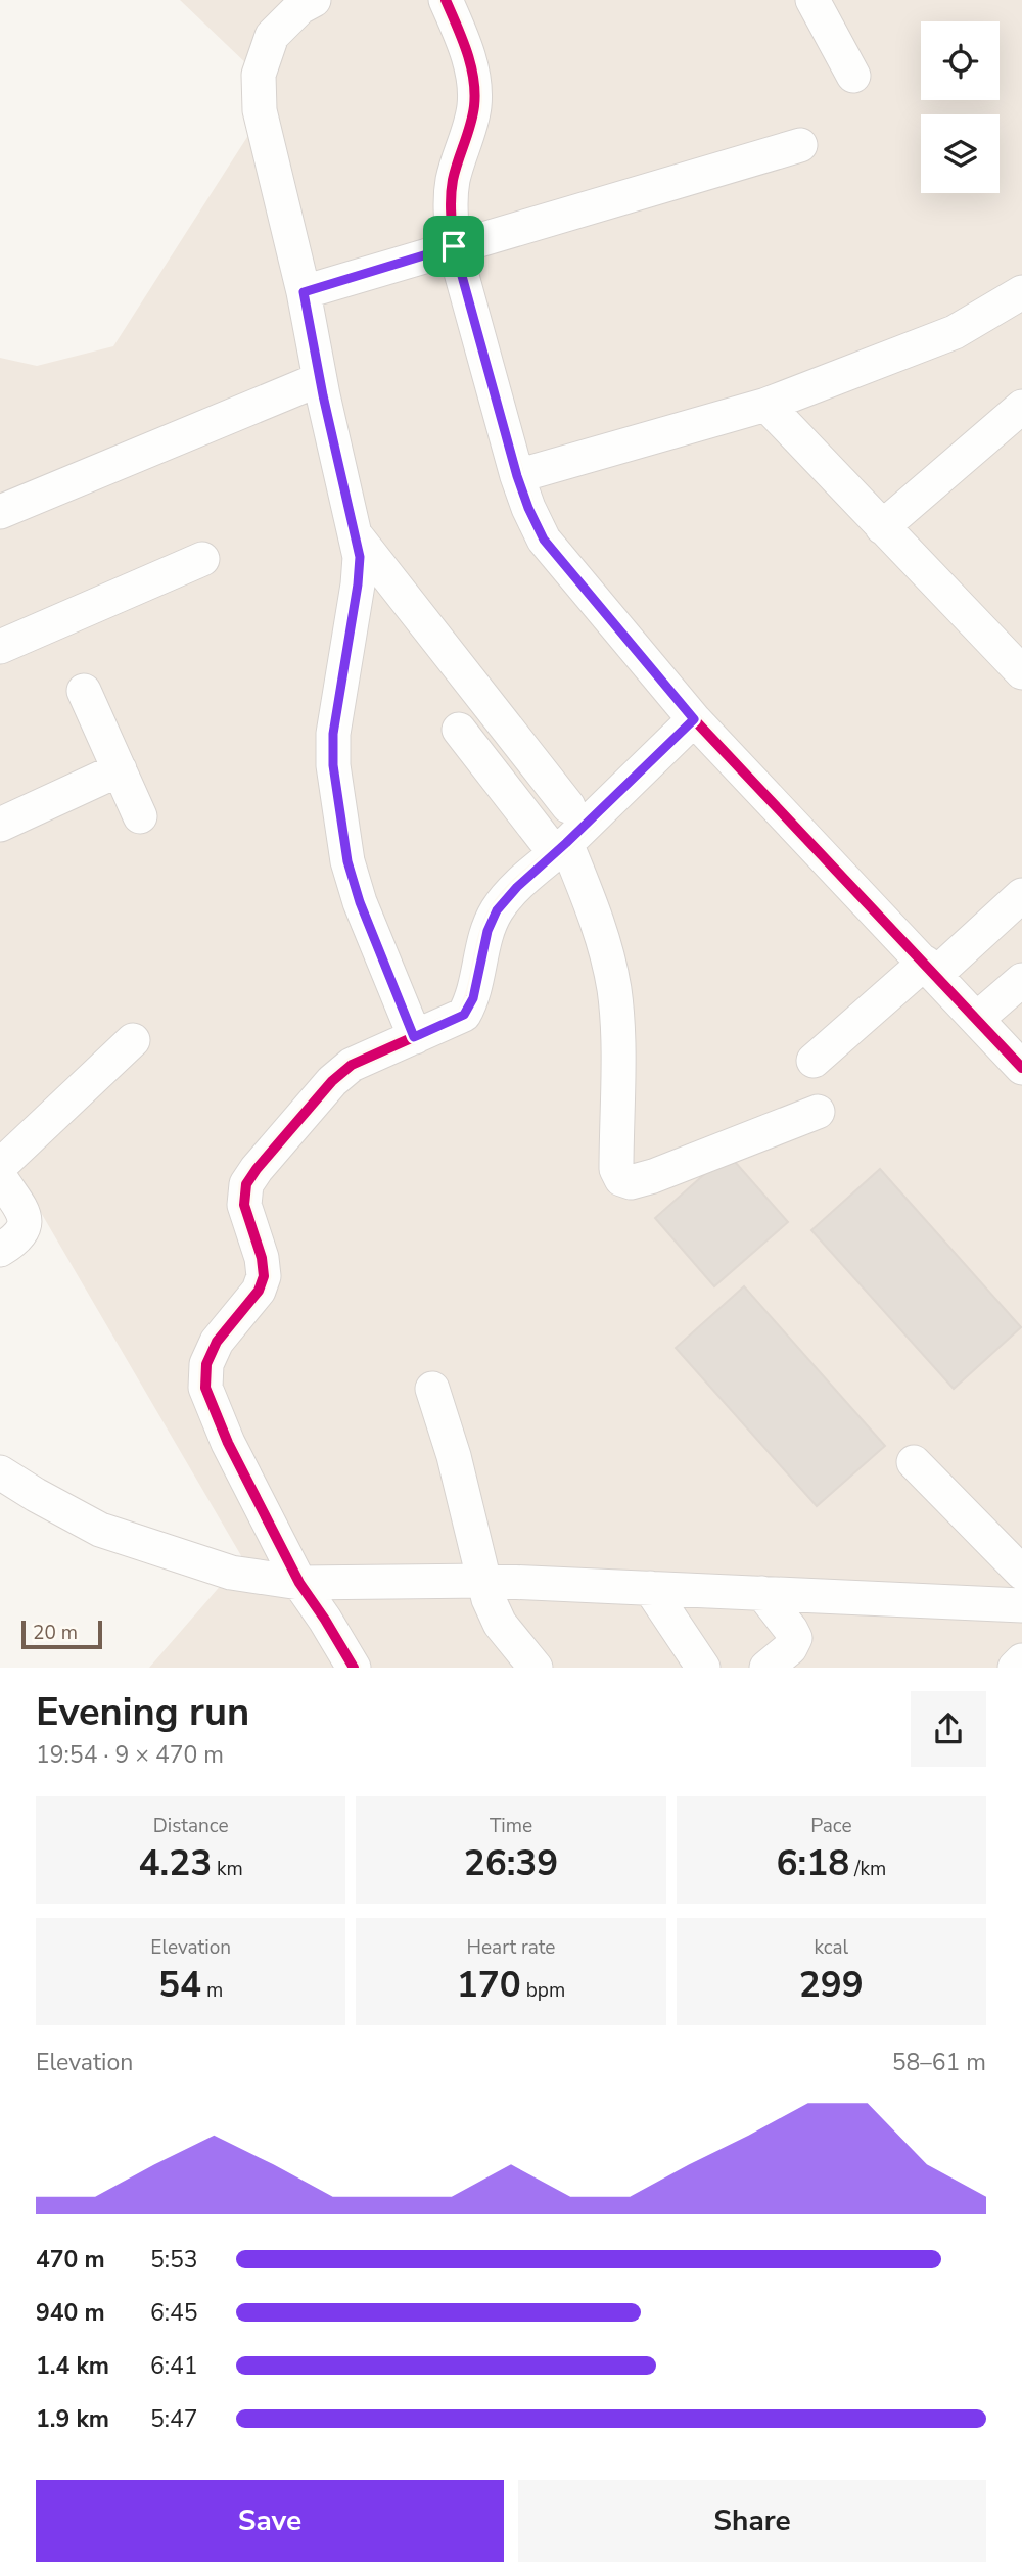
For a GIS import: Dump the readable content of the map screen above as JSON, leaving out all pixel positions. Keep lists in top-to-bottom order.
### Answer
{
  "scale_bar": "20 m",
  "page": {
    "scale": "20 m",
    "heading": ["Evening run", "19:54 · 9 × 470 m"],
    "stats": [
      ["Distance", "4.23 km"],
      ["Time", "26:39"],
      ["Pace", "6:18 /km"],
      ["Elevation", "54 m"],
      ["Heart rate", "170 bpm"],
      ["kcal", "299"]
    ],
    "chart": ["Elevation", "58–61 m"],
    "list": [
      {
        "name": "470 m",
        "note": "5:53"
      },
      {
        "name": "940 m",
        "note": "6:45"
      },
      {
        "name": "1.4 km",
        "note": "6:41"
      },
      {
        "name": "1.9 km",
        "note": "5:47"
      }
    ],
    "buttons": ["Save", "Share"]
  }
}
